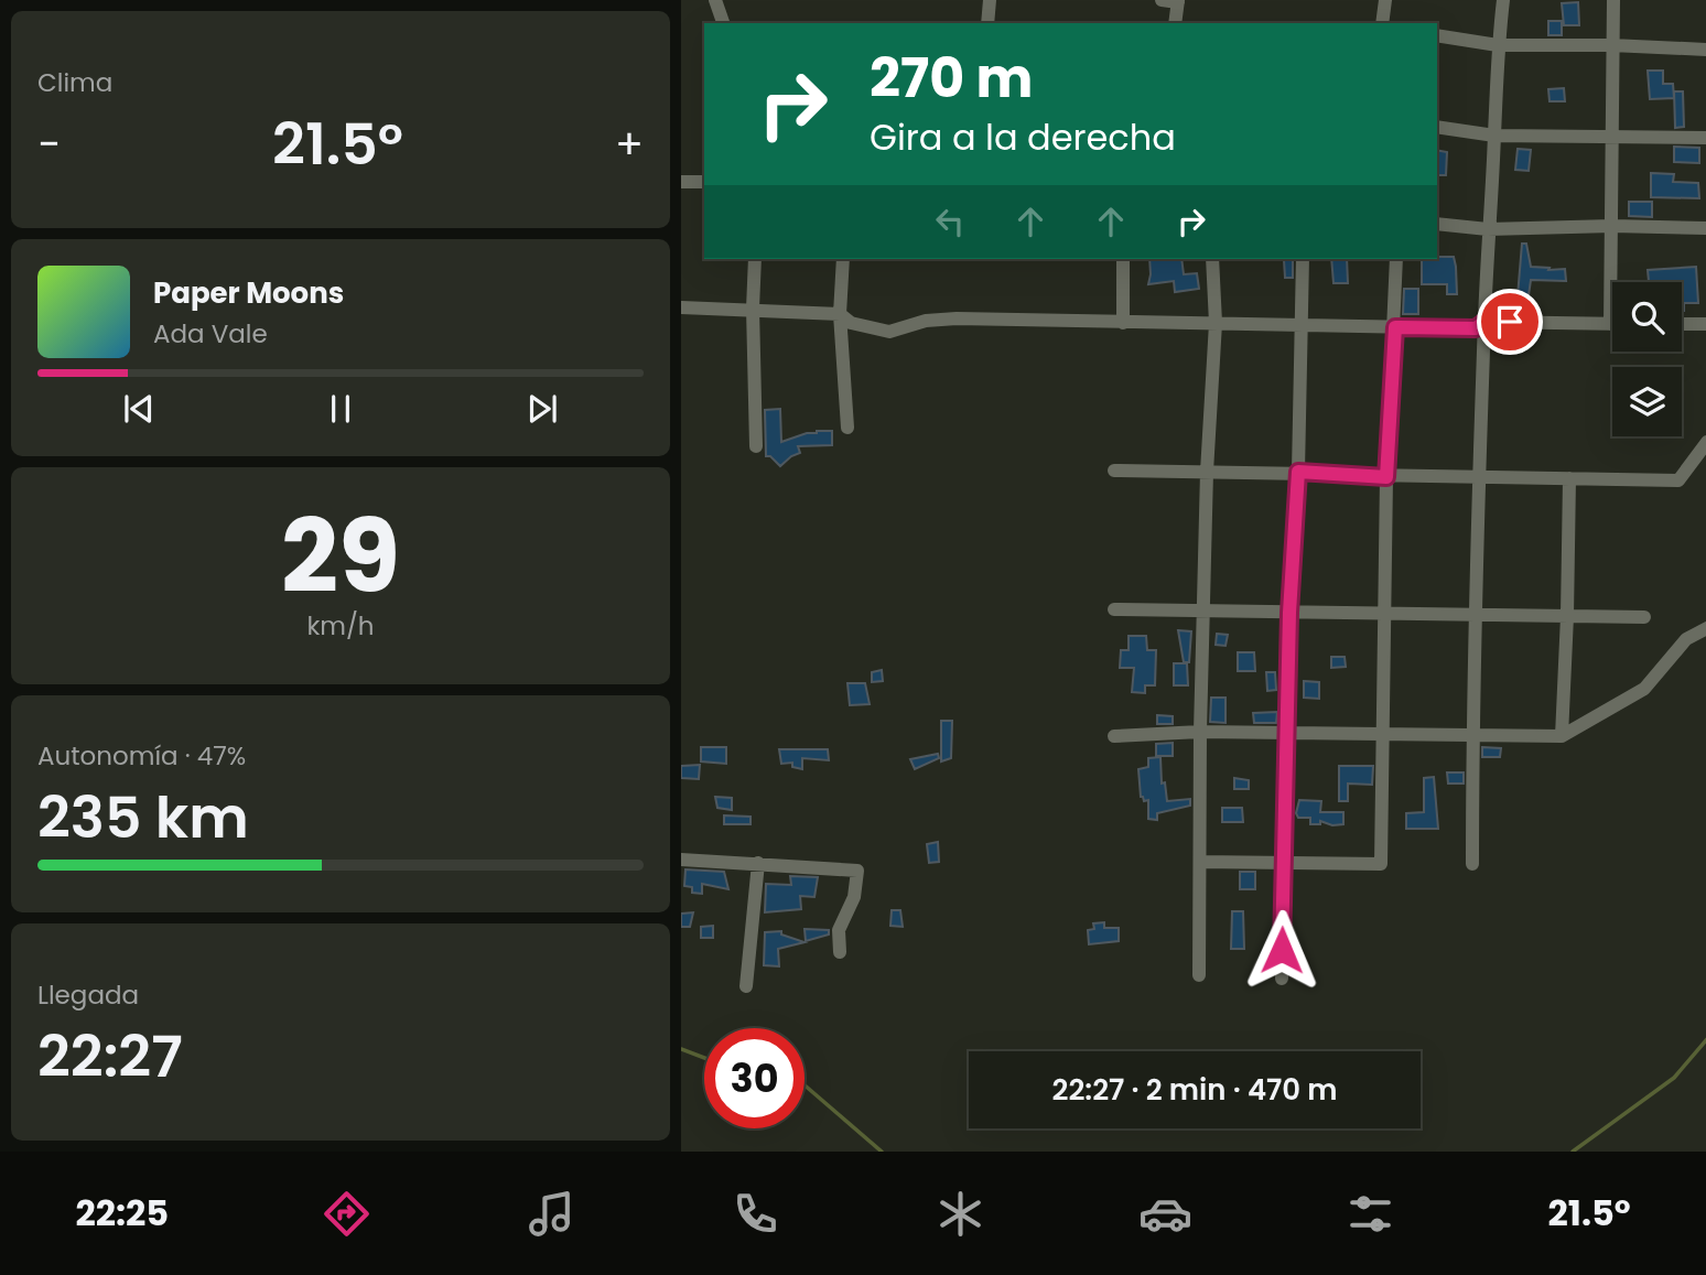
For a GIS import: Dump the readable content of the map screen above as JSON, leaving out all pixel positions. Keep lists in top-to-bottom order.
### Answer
{
  "page": {
    "tile": [
      "Clima",
      ["29", "km/h"],
      ["Autonomía · 47%", "235 km"],
      ["Llegada", "22:27"]
    ],
    "turn": ["270 m", "Gira a la derecha"],
    "heat": ["−", "21.5°", "+"],
    "song": ["Paper Moons", "Ada Vale"],
    "limit": "30",
    "trip": "22:27 · 2 min · 470 m",
    "tabs": ["22:25", "21.5°"]
  }
}
